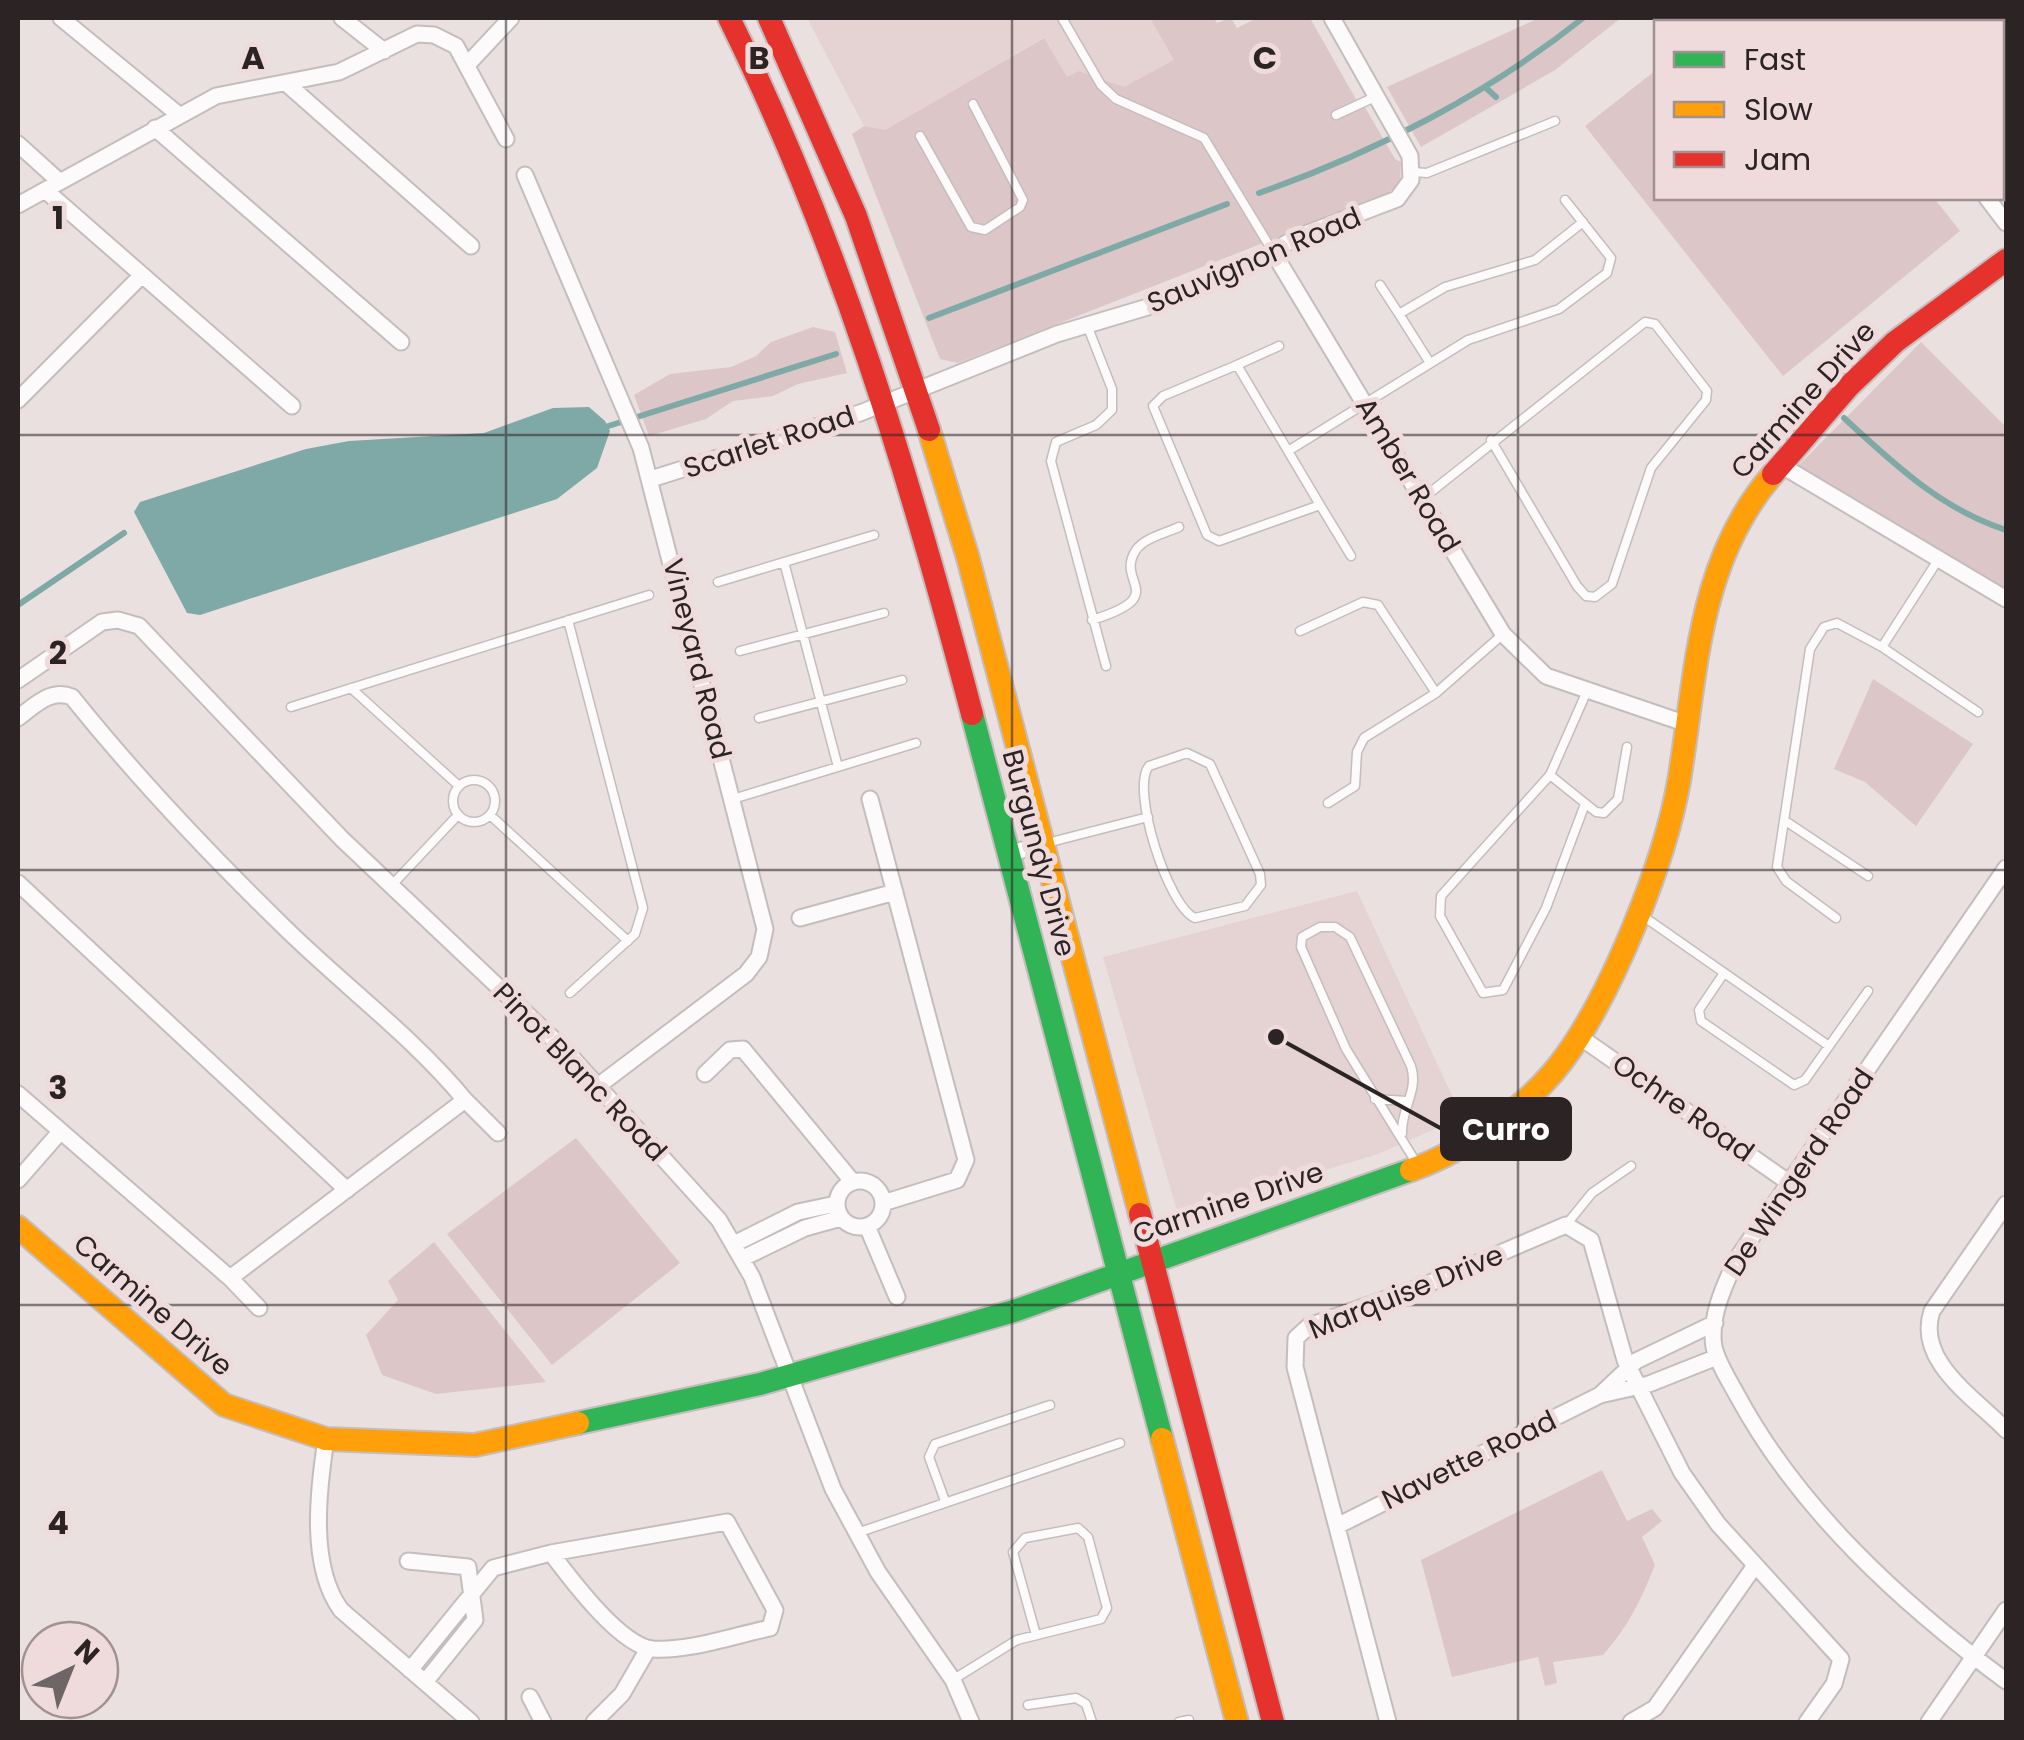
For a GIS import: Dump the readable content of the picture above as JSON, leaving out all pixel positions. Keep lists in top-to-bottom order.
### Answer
{
  "streets": {
    "main road": ["Carmine Drive", "Burgundy Drive"],
    "street": [
      "Sauvignon Road",
      "Scarlet Road",
      "Amber Road",
      "Vineyard Road",
      "Pinot Blanc Road",
      "Ochre Road",
      "De Wingerd Road",
      "Marquise Drive",
      "Navette Road"
    ]
  },
  "crossings": [
    ["Sauvignon Road", "Scarlet Road"],
    ["Sauvignon Road", "Amber Road"],
    ["Sauvignon Road", "Burgundy Drive"],
    ["Carmine Drive", "Amber Road"],
    ["Carmine Drive", "Burgundy Drive"],
    ["Carmine Drive", "Pinot Blanc Road"],
    ["Carmine Drive", "Ochre Road"],
    ["Scarlet Road", "Vineyard Road"],
    ["Scarlet Road", "Burgundy Drive"],
    ["Vineyard Road", "Pinot Blanc Road"],
    ["Ochre Road", "De Wingerd Road"],
    ["Marquise Drive", "Navette Road"]
  ],
  "places": ["Curro"],
  "legend": ["Fast", "Slow", "Jam"],
  "north": "top right",
  "grid": {
    "columns": ["A", "B", "C"],
    "rows": [
      "1",
      "2",
      "3",
      "4"
    ]
  }
}
